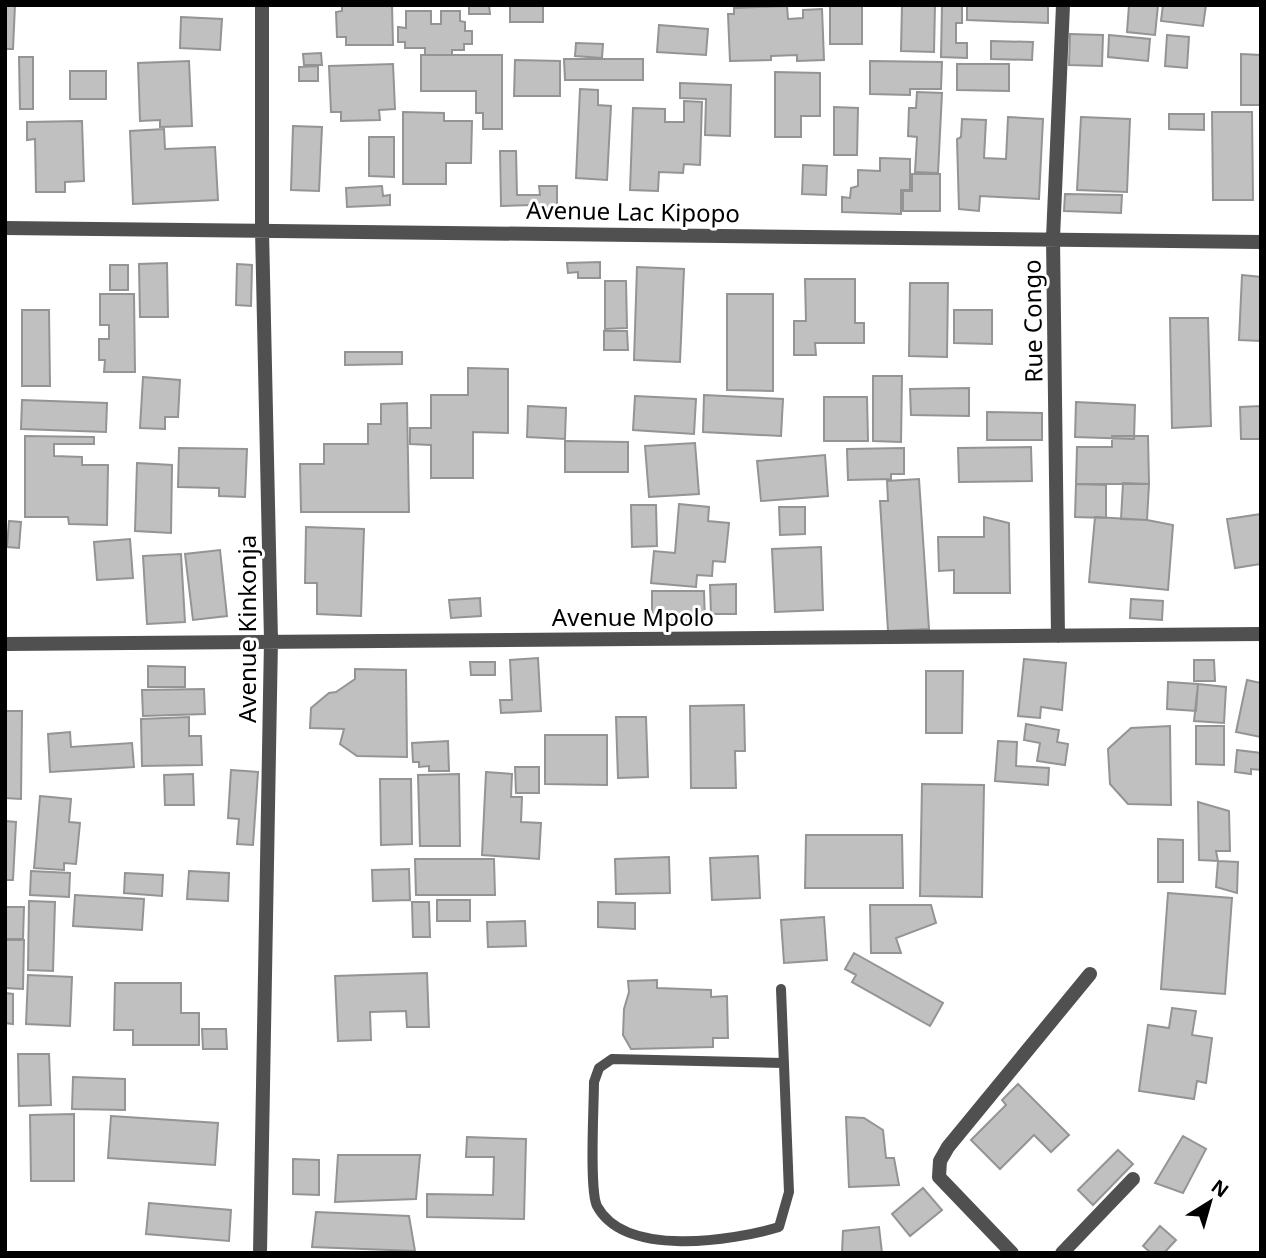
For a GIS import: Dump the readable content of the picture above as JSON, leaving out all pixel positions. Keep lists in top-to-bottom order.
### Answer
{
  "streets": {
    "street": [
      "Avenue Lac Kipopo",
      "Rue Congo",
      "Avenue Mpolo",
      "Avenue Kinkonja"
    ]
  },
  "crossings": [
    ["Avenue Lac Kipopo", "Rue Congo"],
    ["Avenue Lac Kipopo", "Avenue Kinkonja"],
    ["Rue Congo", "Avenue Mpolo"],
    ["Avenue Mpolo", "Avenue Kinkonja"]
  ],
  "north": "top right"
}
